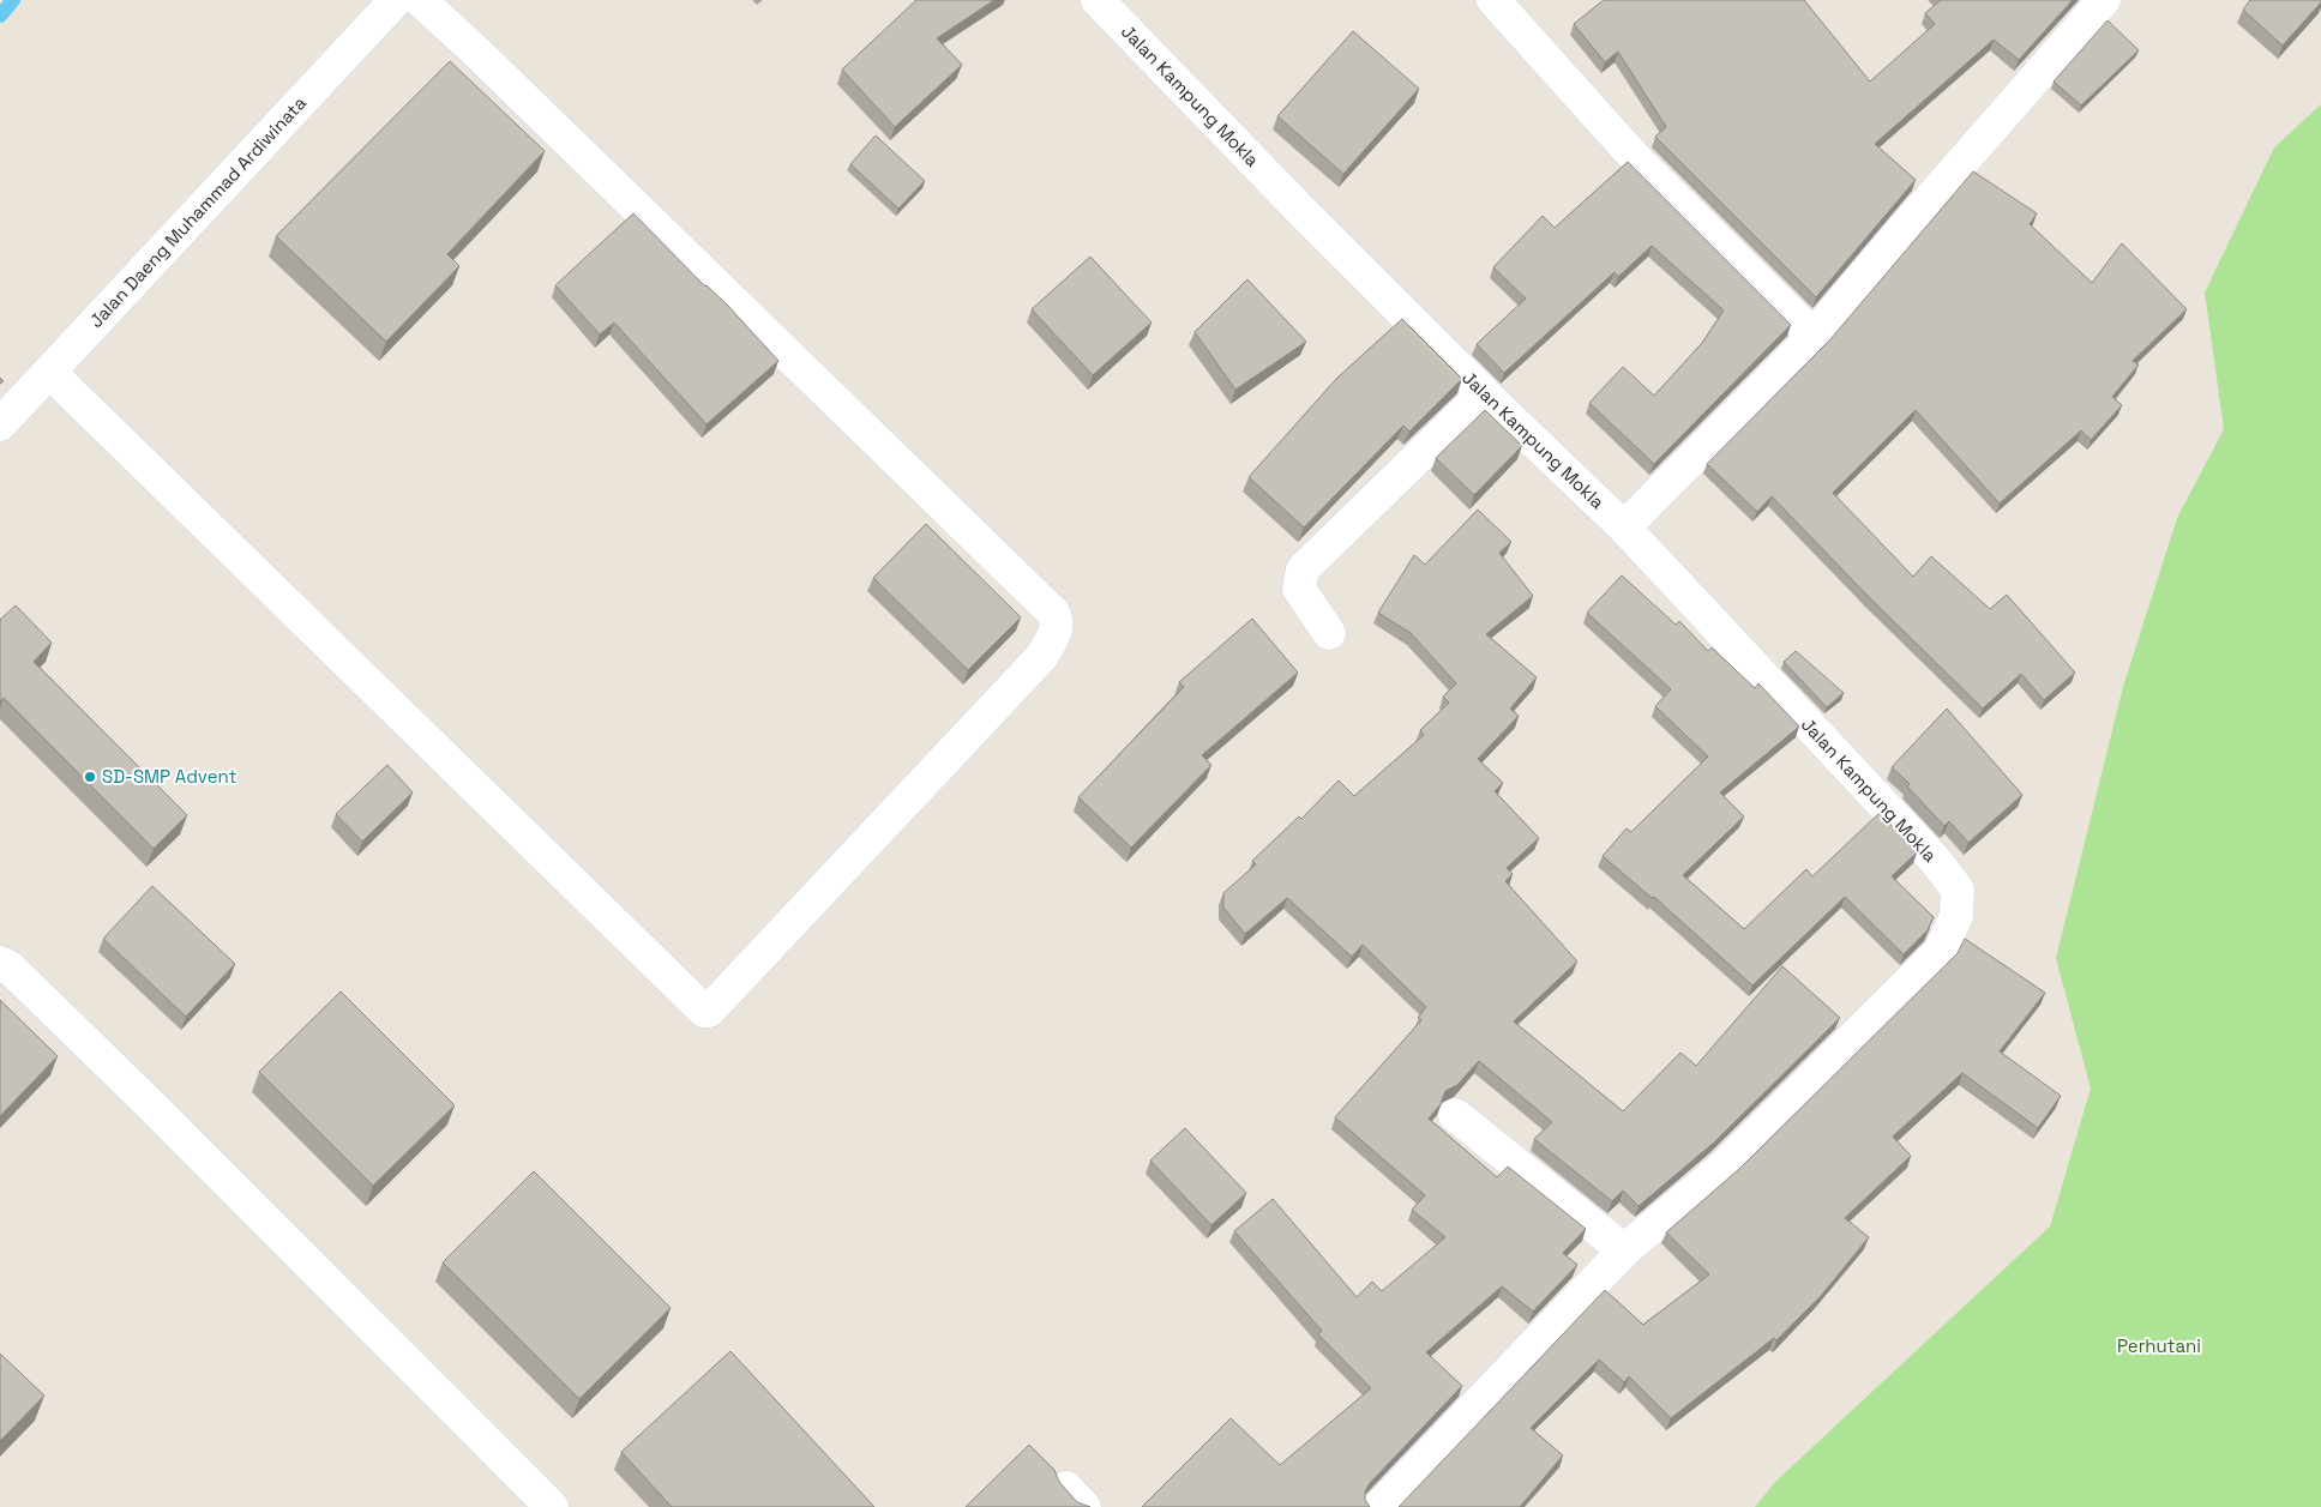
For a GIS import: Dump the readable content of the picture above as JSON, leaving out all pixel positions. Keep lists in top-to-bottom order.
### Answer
{
  "streets": {
    "street": ["Jalan Kampung Mokla", "Jalan Daeng Muhammad Ardiwinata"]
  },
  "parks": ["Perhutani"],
  "places": ["SD-SMP Advent"]
}
